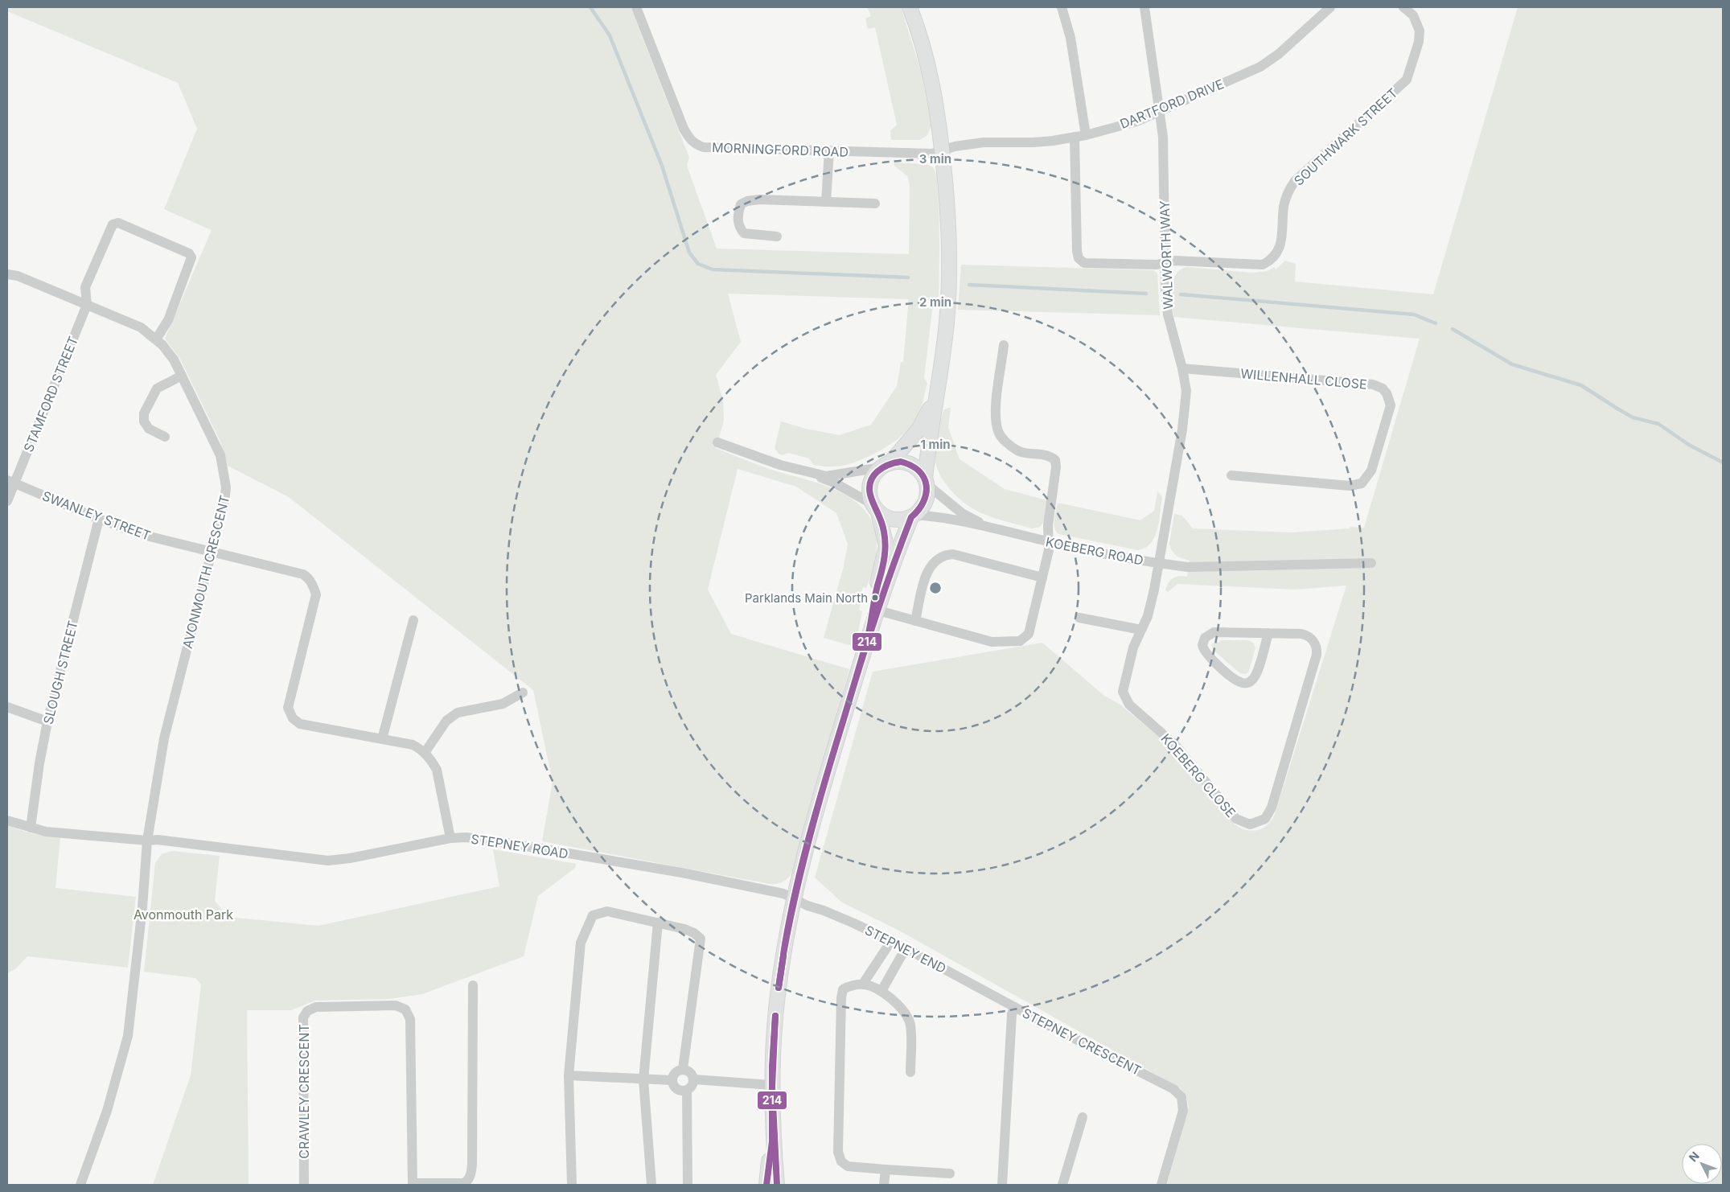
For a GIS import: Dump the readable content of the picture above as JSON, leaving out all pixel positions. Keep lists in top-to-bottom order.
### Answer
{
  "streets": {
    "street": [
      "DARTFORD DRIVE",
      "SOUTHWARK STREET",
      "MORNINGFORD ROAD",
      "WALWORTH WAY",
      "WILLENHALL CLOSE",
      "STAMFORD STREET",
      "SWANLEY STREET",
      "KOEBERG ROAD",
      "AVONMOUTH CRESCENT",
      "SLOUGH STREET",
      "KOEBERG CLOSE",
      "STEPNEY ROAD",
      "STEPNEY END",
      "STEPNEY CRESCENT",
      "CRAWLEY CRESCENT"
    ]
  },
  "crossings": [
    ["DARTFORD DRIVE", "SOUTHWARK STREET"],
    ["DARTFORD DRIVE", "MORNINGFORD ROAD"],
    ["DARTFORD DRIVE", "WALWORTH WAY"],
    ["SOUTHWARK STREET", "WALWORTH WAY"],
    ["WALWORTH WAY", "WILLENHALL CLOSE"],
    ["WALWORTH WAY", "KOEBERG ROAD"],
    ["WALWORTH WAY", "KOEBERG CLOSE"],
    ["STAMFORD STREET", "SWANLEY STREET"],
    ["STAMFORD STREET", "AVONMOUTH CRESCENT"],
    ["SWANLEY STREET", "AVONMOUTH CRESCENT"],
    ["SWANLEY STREET", "SLOUGH STREET"],
    ["KOEBERG ROAD", "KOEBERG CLOSE"],
    ["AVONMOUTH CRESCENT", "STEPNEY ROAD"],
    ["STEPNEY ROAD", "STEPNEY END"],
    ["STEPNEY END", "STEPNEY CRESCENT"]
  ],
  "parks": ["Avonmouth Park"],
  "places": ["Parklands Main North"],
  "lines": ["transit line 214"],
  "north": "top left",
  "rings": ["3 min", "2 min", "1 min"]
}
